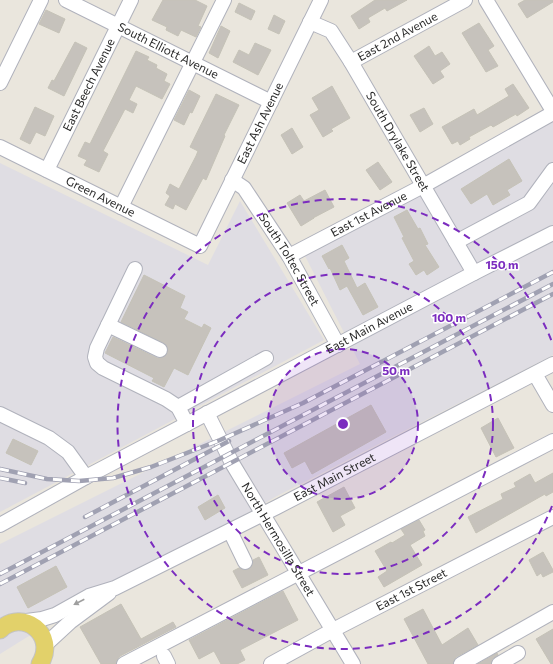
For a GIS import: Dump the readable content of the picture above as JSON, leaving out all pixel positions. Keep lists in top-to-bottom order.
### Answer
{
  "streets": {
    "street": [
      "East 2nd Avenue",
      "South Elliott Avenue",
      "East Beech Avenue",
      "East Ash Avenue",
      "South Drylake Street",
      "Green Avenue",
      "East 1st Avenue",
      "South Toltec Street",
      "East Main Avenue",
      "East Main Street",
      "North Hermosilla Street",
      "East 1st Street"
    ]
  },
  "crossings": [
    ["East 2nd Avenue", "South Drylake Street"],
    ["South Elliott Avenue", "East Beech Avenue"],
    ["South Elliott Avenue", "East Ash Avenue"],
    ["East Beech Avenue", "Green Avenue"],
    ["East Ash Avenue", "South Drylake Street"],
    ["East Ash Avenue", "Green Avenue"],
    ["East Ash Avenue", "South Toltec Street"],
    ["South Drylake Street", "East 1st Avenue"],
    ["South Drylake Street", "East Main Avenue"],
    ["East 1st Avenue", "South Toltec Street"],
    ["South Toltec Street", "East Main Avenue"],
    ["East Main Avenue", "North Hermosilla Street"],
    ["East Main Street", "North Hermosilla Street"],
    ["North Hermosilla Street", "East 1st Street"]
  ],
  "rings": ["150 m", "100 m", "50 m"]
}
